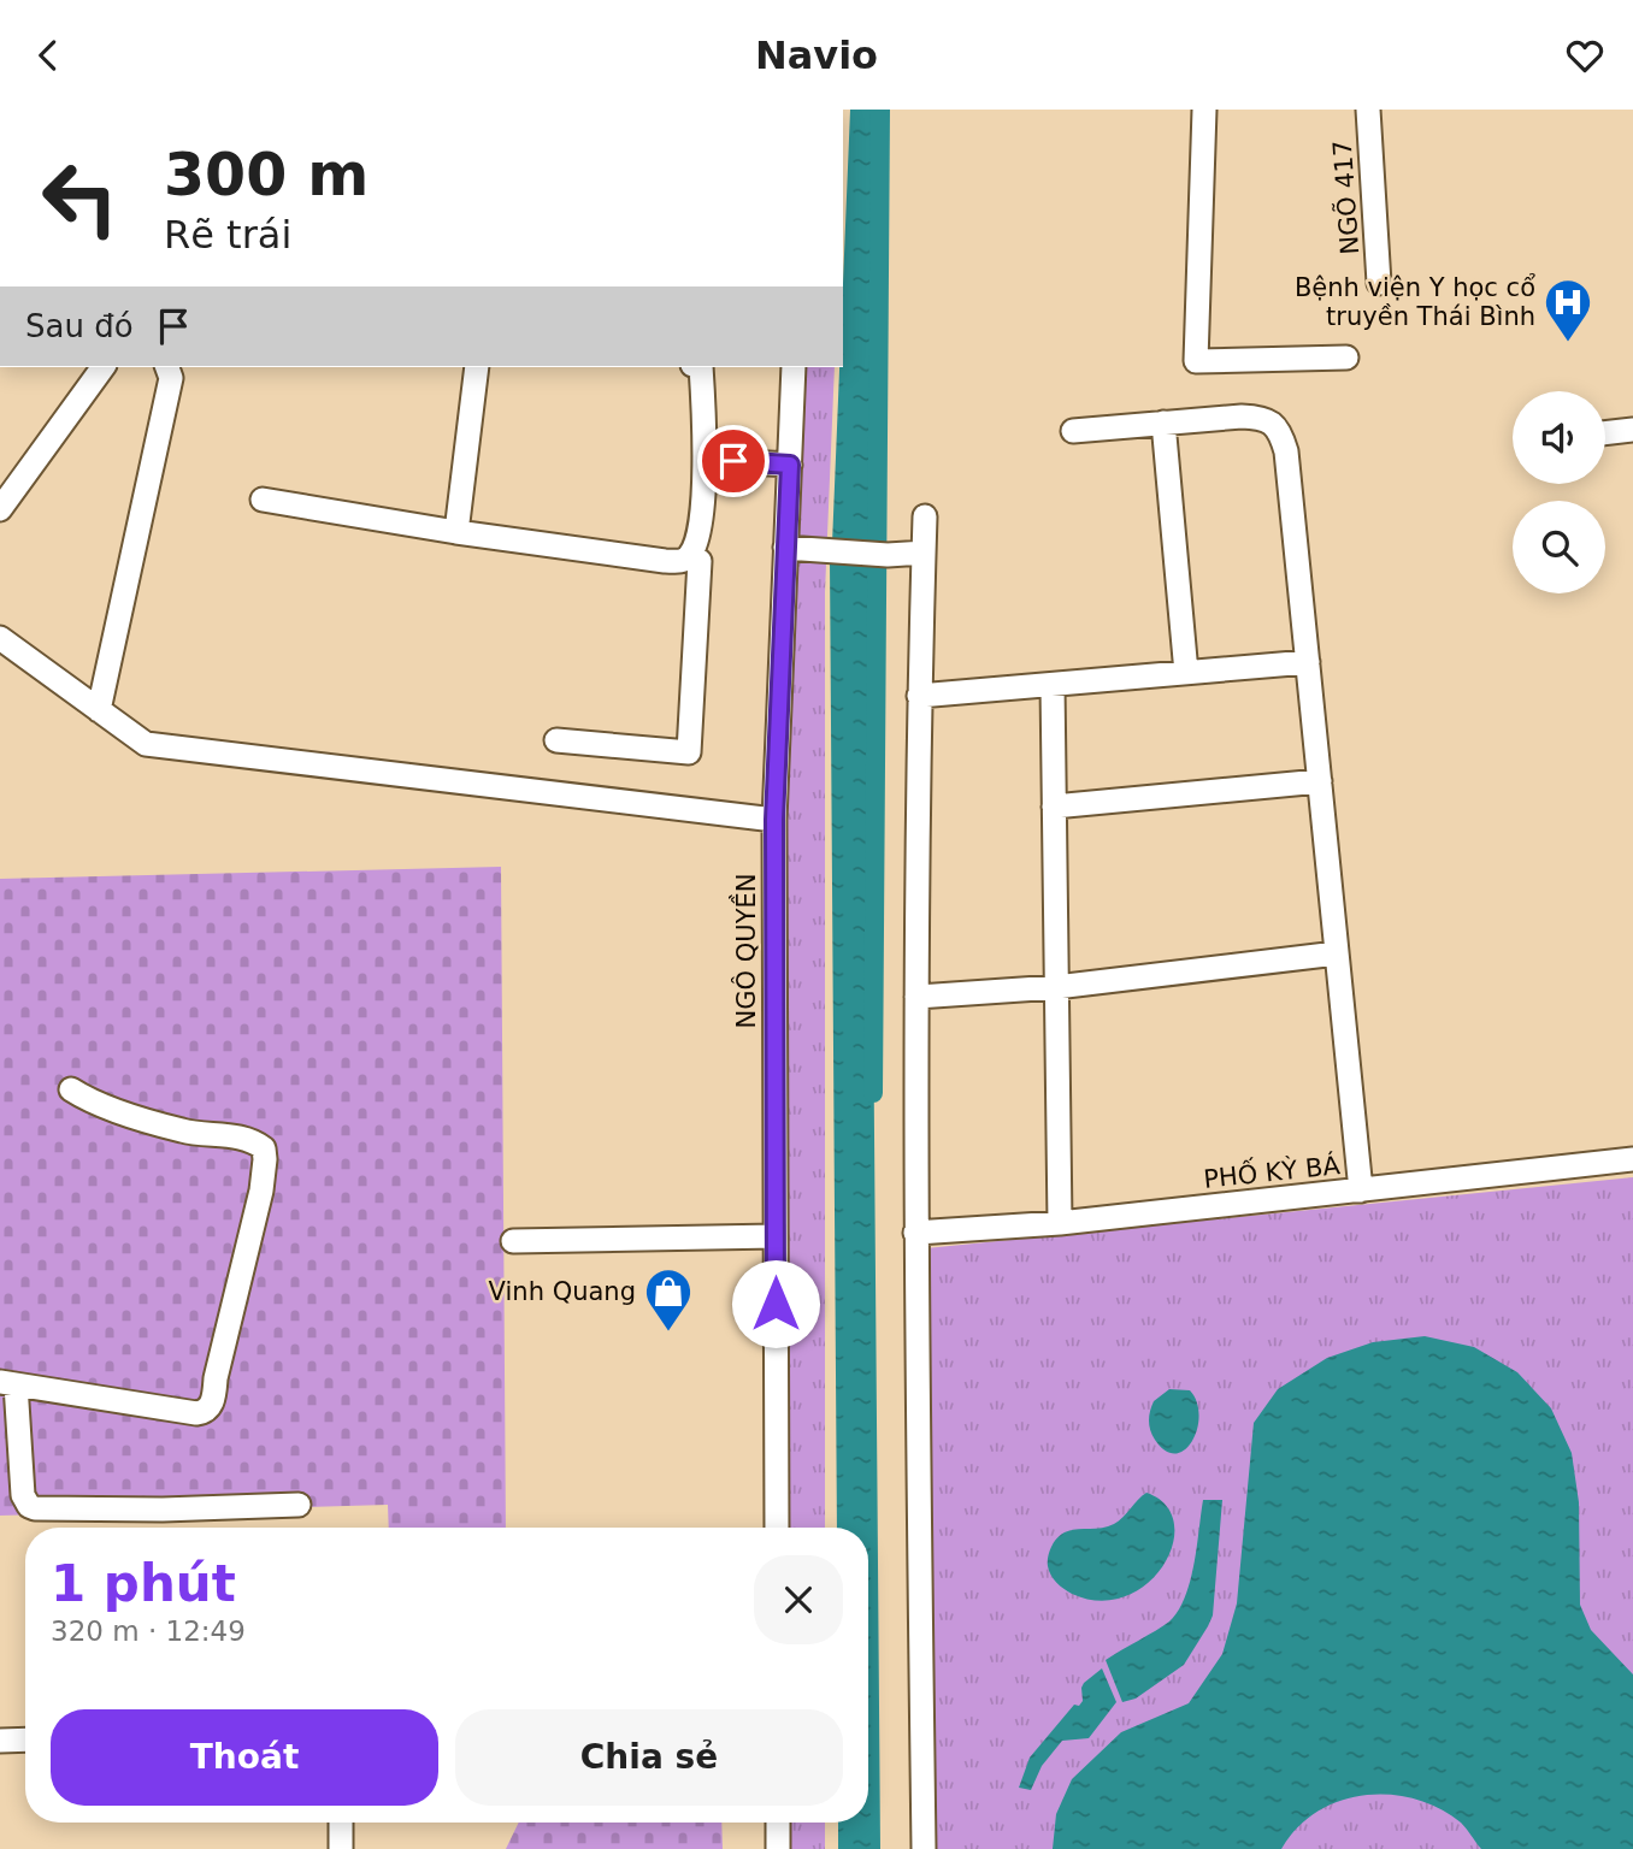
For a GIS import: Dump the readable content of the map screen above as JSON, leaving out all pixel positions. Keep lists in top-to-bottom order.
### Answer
{
  "streets": {
    "street": ["NGÕ 417", "NGÔ QUYỀN", "PHỐ KỲ BÁ"]
  },
  "places": {
    "hospital": ["Bệnh viện Y học cổ truyền Thái Bình"],
    "shop": ["Vinh Quang"]
  },
  "page": {
    "header": "Navio",
    "turn": ["300 m", "Rẽ trái"],
    "then": "Sau đó",
    "heading": ["1 phút", "320 m · 12:49"],
    "buttons": ["Thoát", "Chia sẻ"]
  }
}
